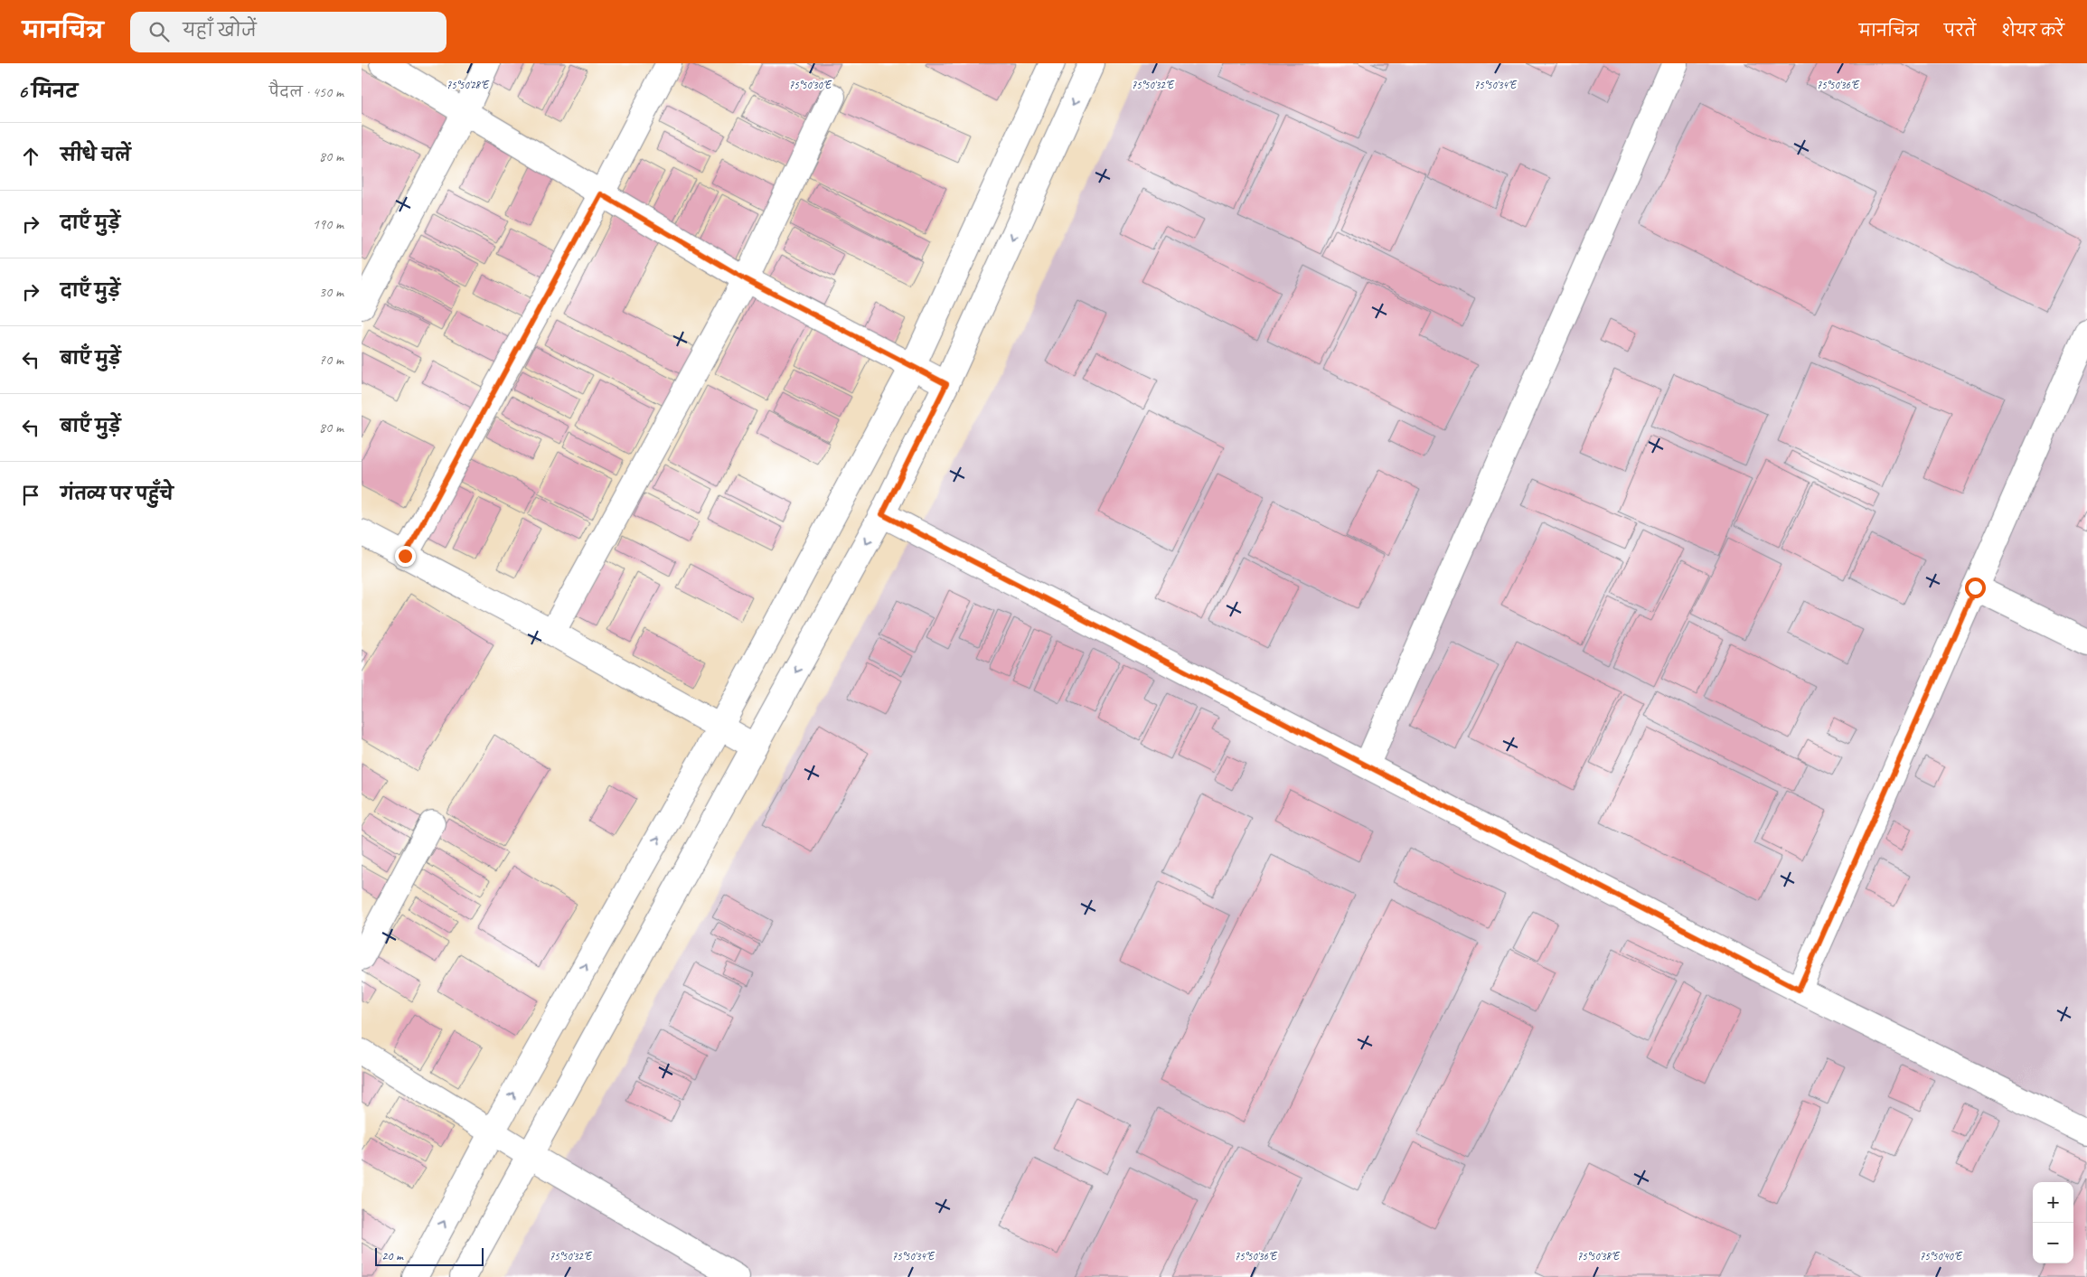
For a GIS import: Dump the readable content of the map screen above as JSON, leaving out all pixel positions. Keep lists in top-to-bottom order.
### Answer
{
  "scale_bar": "20 m",
  "page": {
    "header": "मानचित्र",
    "search": "यहाँ खोजें",
    "nav": ["मानचित्र", "परतें", "शेयर करें"],
    "heading": ["6 मिनट", "पैदल · 450 m"],
    "list": [
      ["सीधे चलें", "80 m"],
      ["दाएँ मुड़ें", "190 m"],
      ["दाएँ मुड़ें", "30 m"],
      ["बाएँ मुड़ें", "70 m"],
      ["बाएँ मुड़ें", "80 m"],
      "गंतव्य पर पहुँचे"
    ],
    "map_buttons": ["+", "−"],
    "scale": "20 m"
  },
  "coordinates": [
    "75°50'28\"E",
    "75°50'30\"E",
    "75°50'32\"E",
    "75°50'34\"E",
    "75°50'36\"E",
    "75°50'38\"E",
    "75°50'40\"E"
  ]
}
